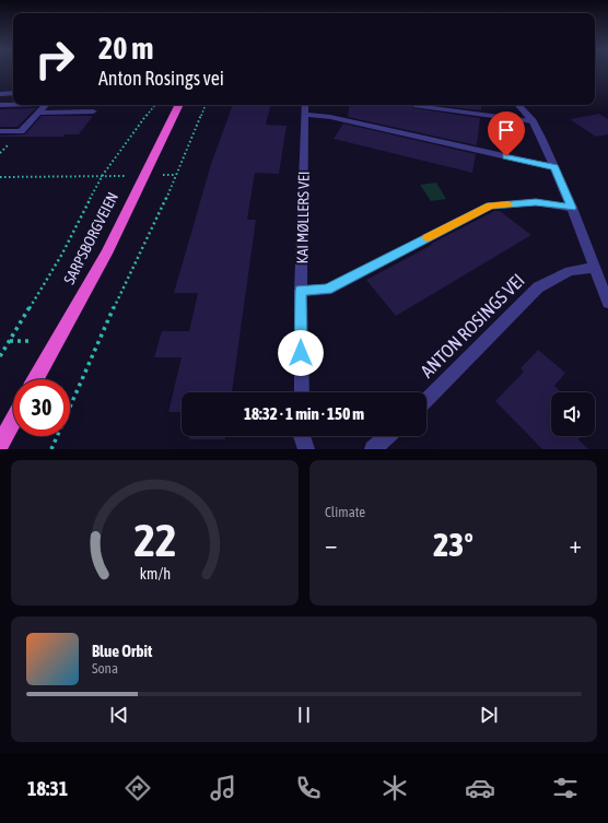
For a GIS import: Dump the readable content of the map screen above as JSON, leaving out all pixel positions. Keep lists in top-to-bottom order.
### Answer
{
  "streets": {
    "highway": ["SARPSBORGVEIEN"],
    "street": ["KAI MØLLERS VEI", "ANTON ROSINGS VEI"]
  },
  "page": {
    "turn": ["20 m", "Anton Rosings vei"],
    "limit": "30",
    "trip": "18:32 · 1 min · 150 m",
    "tile": "Climate",
    "heat": ["−", "23°", "+"],
    "song": ["Blue Orbit", "Sona"],
    "tabs": "18:31",
    "gauge": ["22", "km/h"]
  }
}
